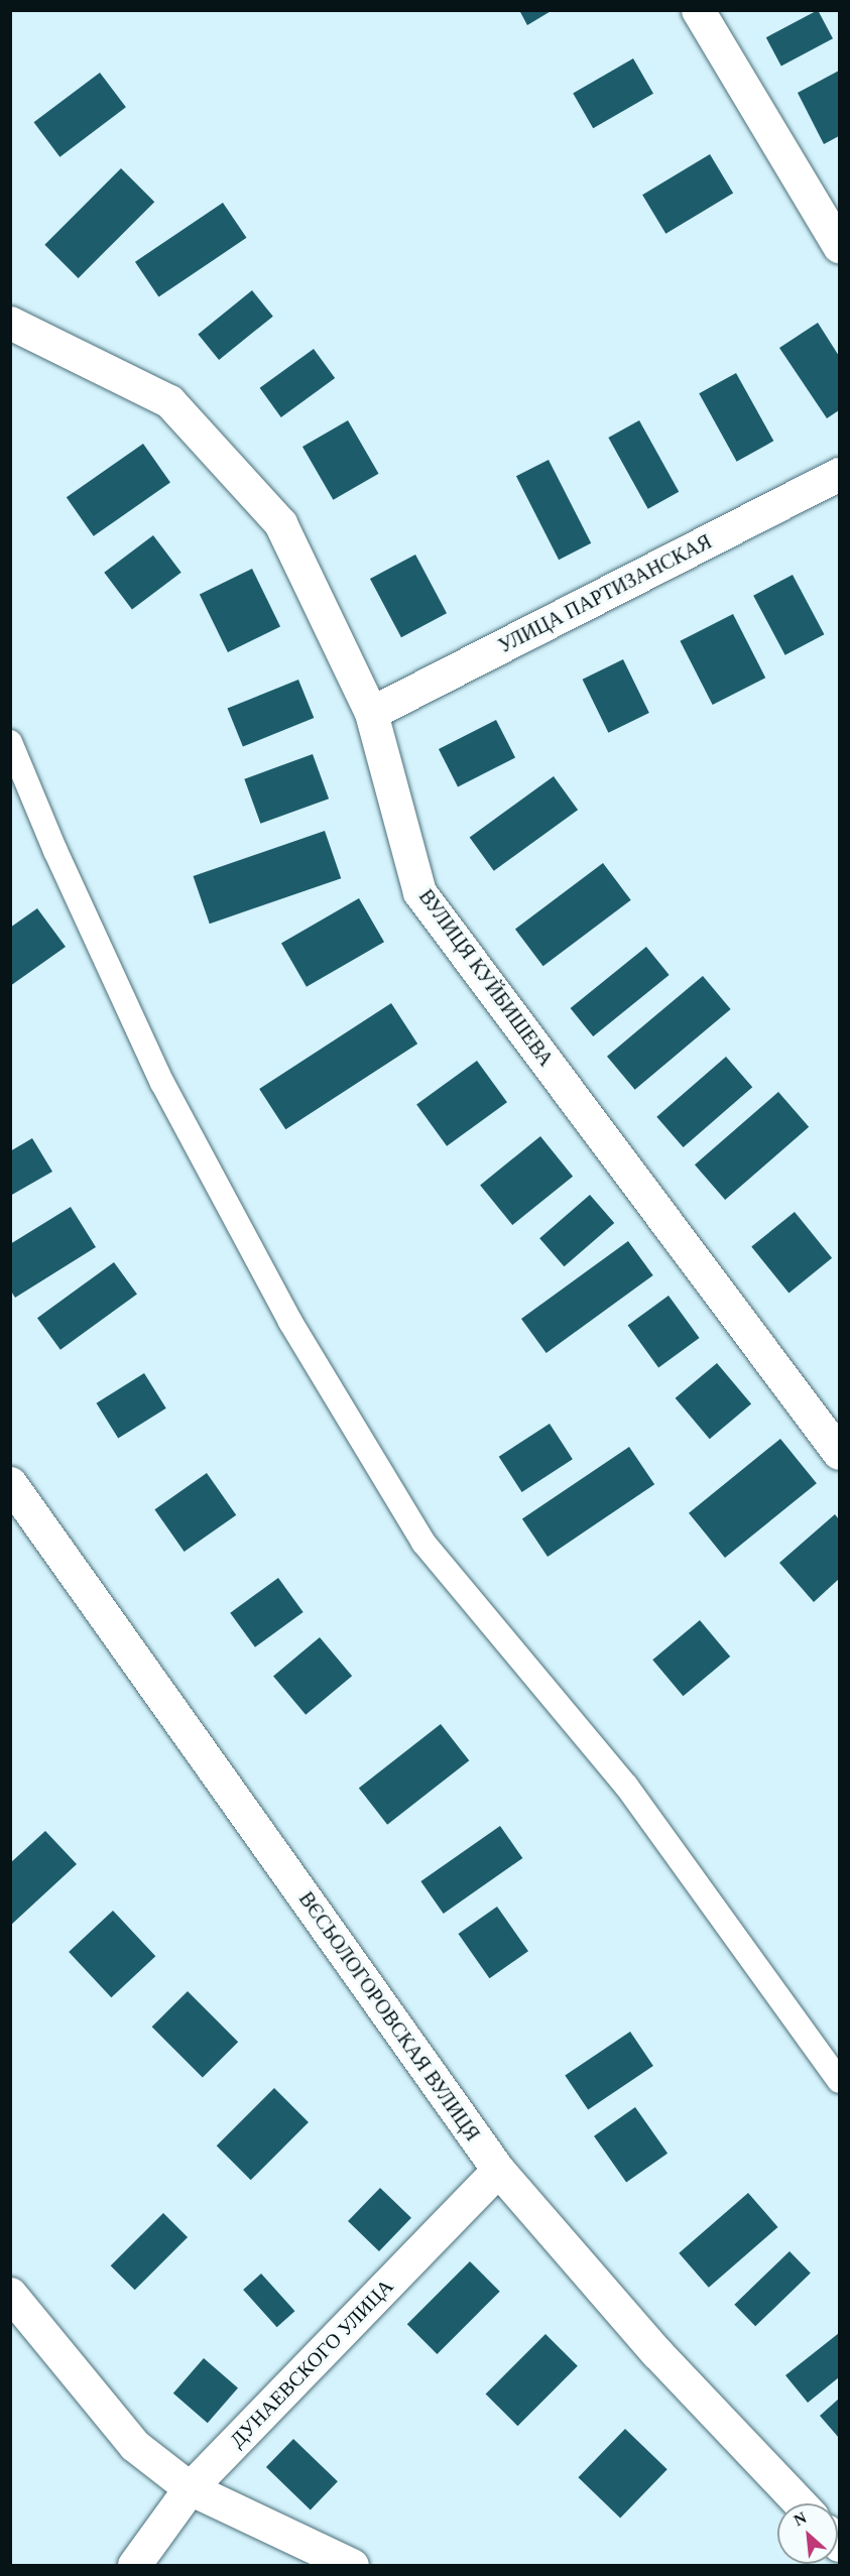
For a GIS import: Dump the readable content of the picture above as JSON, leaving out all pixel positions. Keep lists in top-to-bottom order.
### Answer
{
  "streets": {
    "street": [
      "УЛИЦА ПАРТИЗАНСКАЯ",
      "ВУЛИЦЯ КУЙБИШЕВА",
      "ВЄСЬОЛОГОРОВСКАЯ ВУЛИЦЯ",
      "ДУНАЕВСКОГО УЛИЦА"
    ]
  },
  "crossings": [
    ["УЛИЦА ПАРТИЗАНСКАЯ", "ВУЛИЦЯ КУЙБИШЕВА"],
    ["ВЄСЬОЛОГОРОВСКАЯ ВУЛИЦЯ", "ДУНАЕВСКОГО УЛИЦА"]
  ],
  "north": "top left"
}
